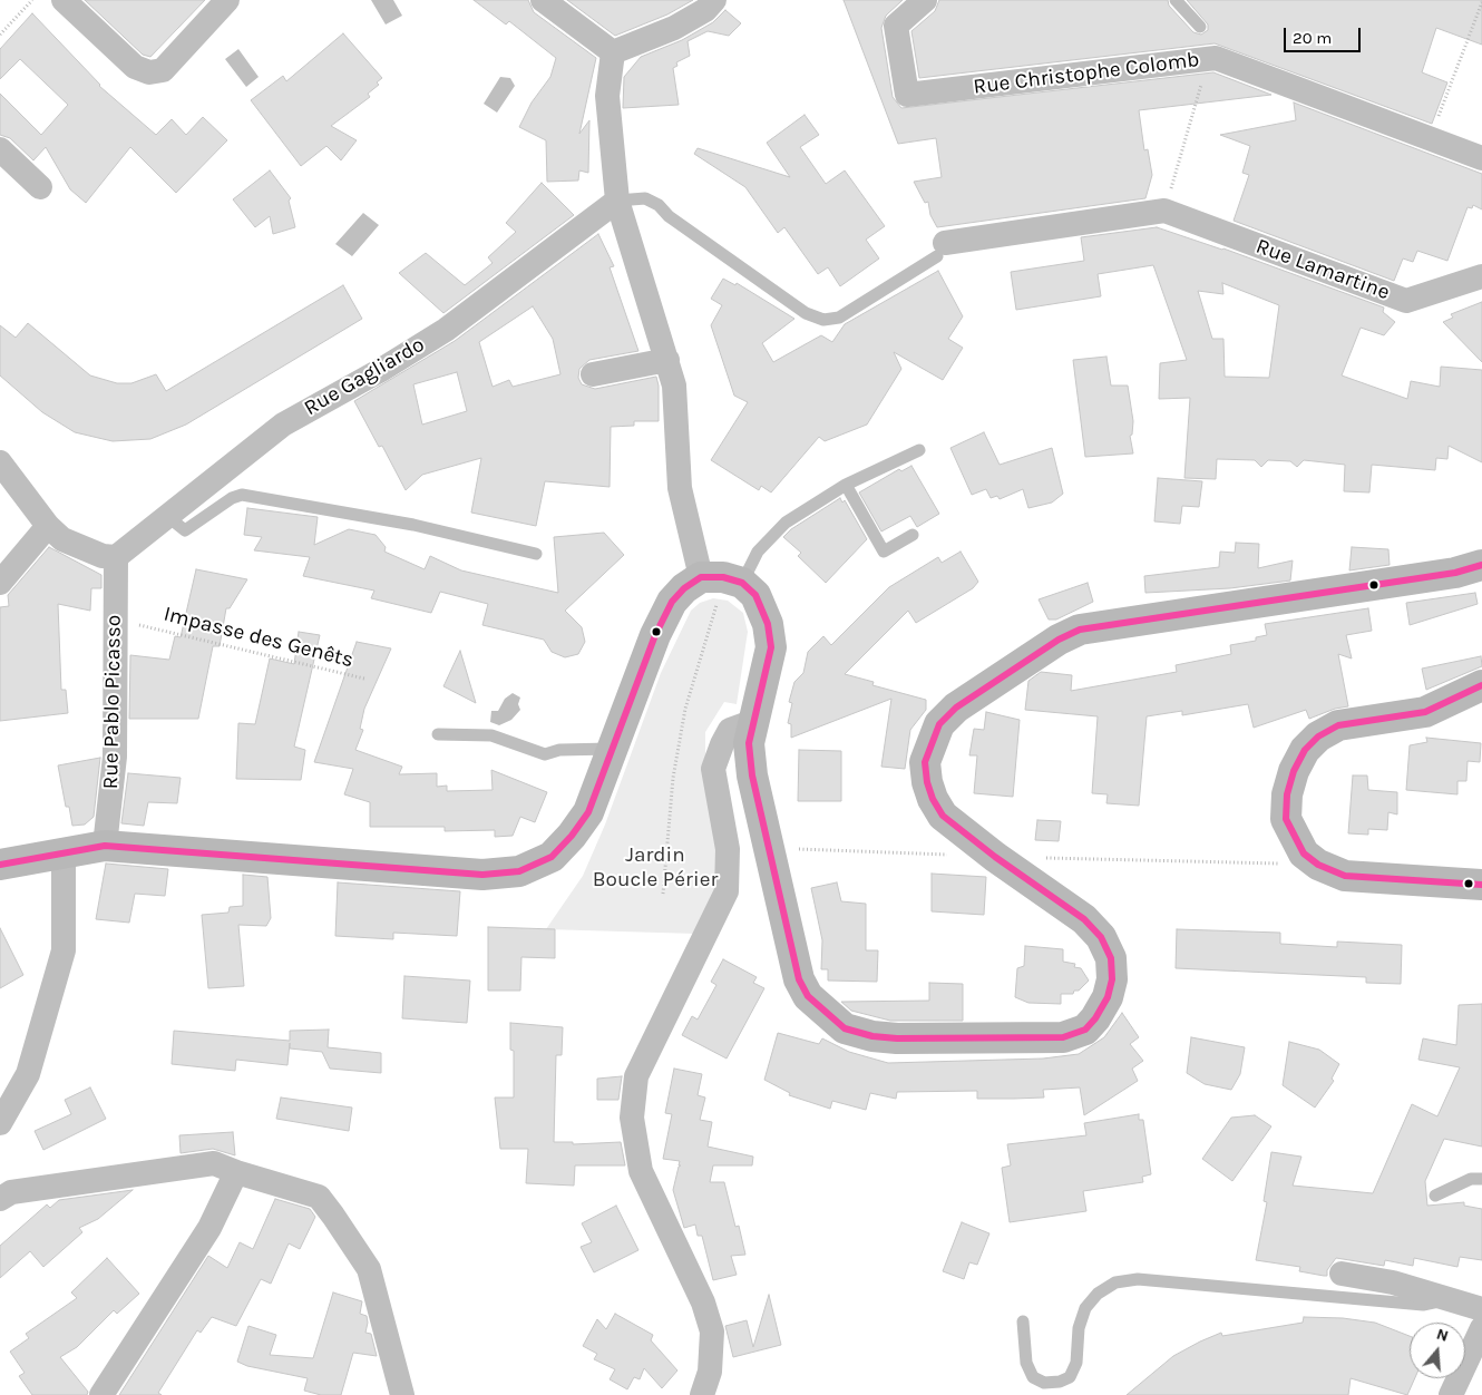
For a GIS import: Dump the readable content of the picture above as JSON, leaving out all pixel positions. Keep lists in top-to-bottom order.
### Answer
{
  "streets": {
    "street": [
      "Rue Christophe Colomb",
      "Rue Lamartine",
      "Rue Gagliardo",
      "Rue Pablo Picasso"
    ],
    "path": ["Impasse des Genêts"]
  },
  "crossings": [
    ["Rue Gagliardo", "Rue Pablo Picasso"]
  ],
  "parks": ["Jardin Boucle Périer"],
  "scale_bar": "20 m",
  "north": "top"
}
